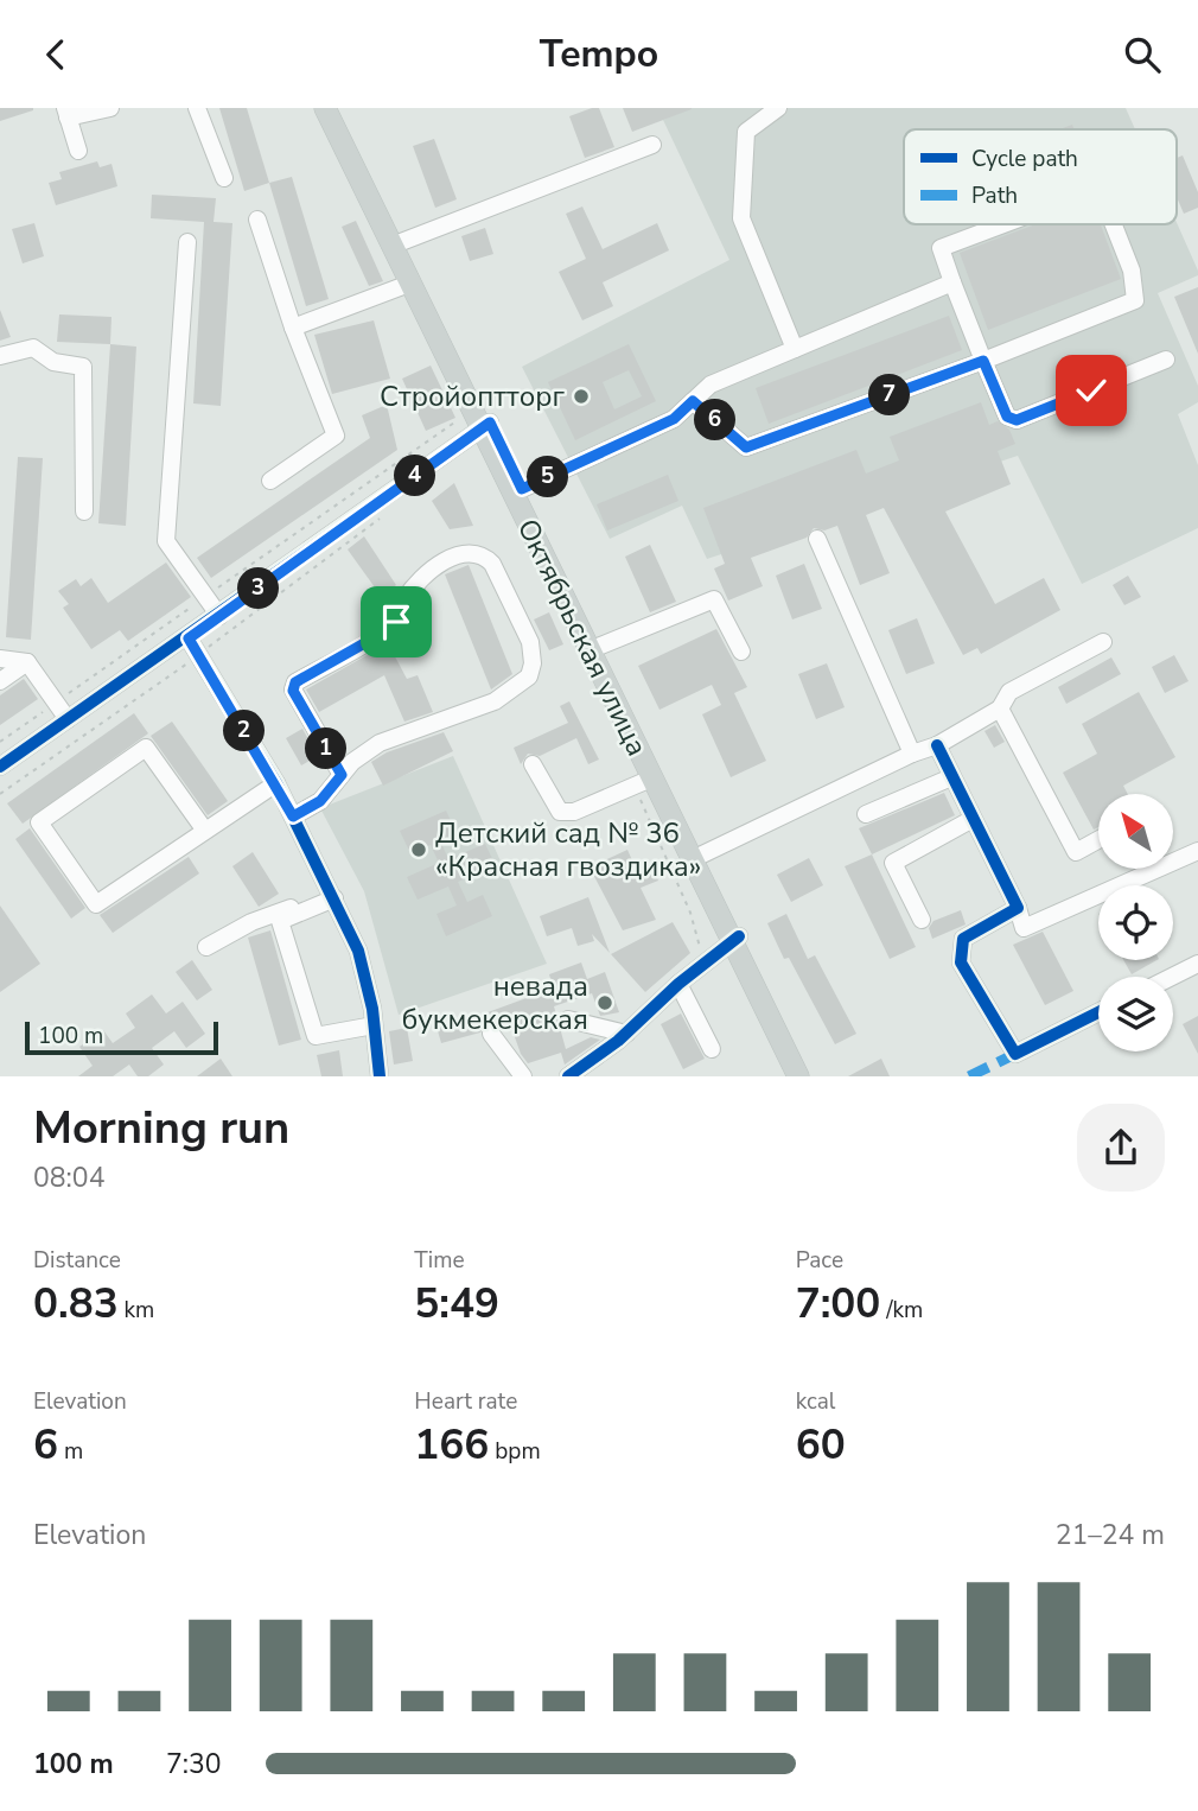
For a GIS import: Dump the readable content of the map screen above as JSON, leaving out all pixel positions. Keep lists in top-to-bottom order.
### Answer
{
  "streets": {
    "main road": ["Октябрьская улица"]
  },
  "places": ["Стройоптторг", "Детский сад № 36 «Красная гвоздика»", "невада букмекерская"],
  "legend": ["Cycle path", "Path"],
  "scale_bar": "100 m",
  "north": "top left",
  "page": {
    "header": "Tempo",
    "pins": [
      "7",
      "6",
      "4",
      "5",
      "3",
      "2",
      "1"
    ],
    "scale": "100 m",
    "heading": ["Morning run", "08:04"],
    "stats": [
      ["Distance", "0.83 km"],
      ["Time", "5:49"],
      ["Pace", "7:00 /km"],
      ["Elevation", "6 m"],
      ["Heart rate", "166 bpm"],
      ["kcal", "60"]
    ],
    "chart": ["Elevation", "21–24 m"],
    "list": [
      {
        "name": "100 m",
        "note": "7:30"
      }
    ]
  }
}
